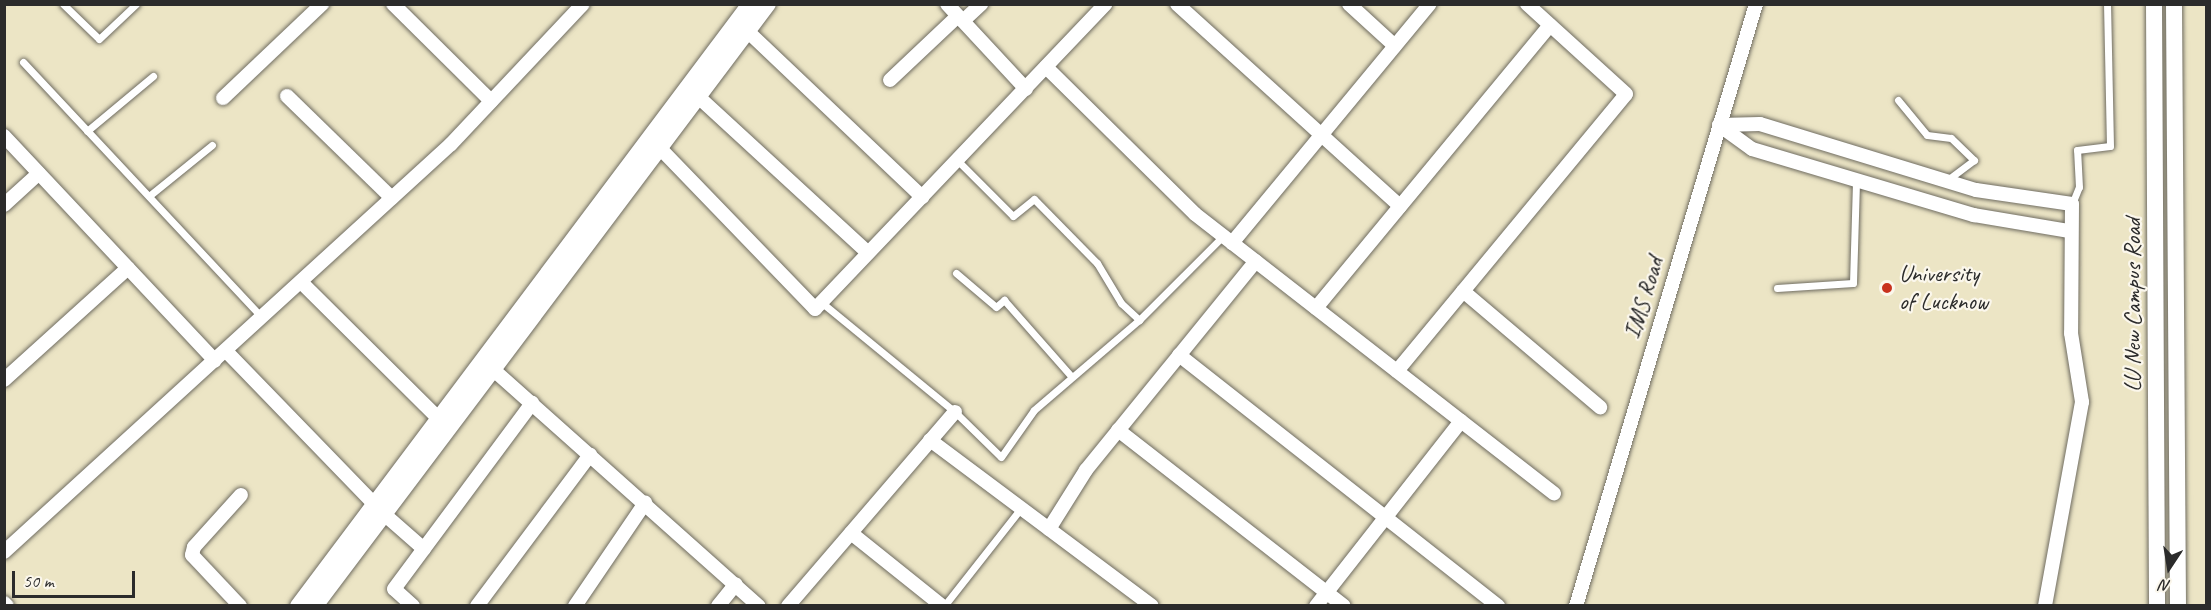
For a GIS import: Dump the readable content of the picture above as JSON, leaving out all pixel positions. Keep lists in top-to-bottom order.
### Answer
{
  "streets": {
    "street": ["IMS Road", "LU New Campus Road"]
  },
  "places": ["University of Lucknow"],
  "scale_bar": "50 m",
  "north": "bottom"
}
